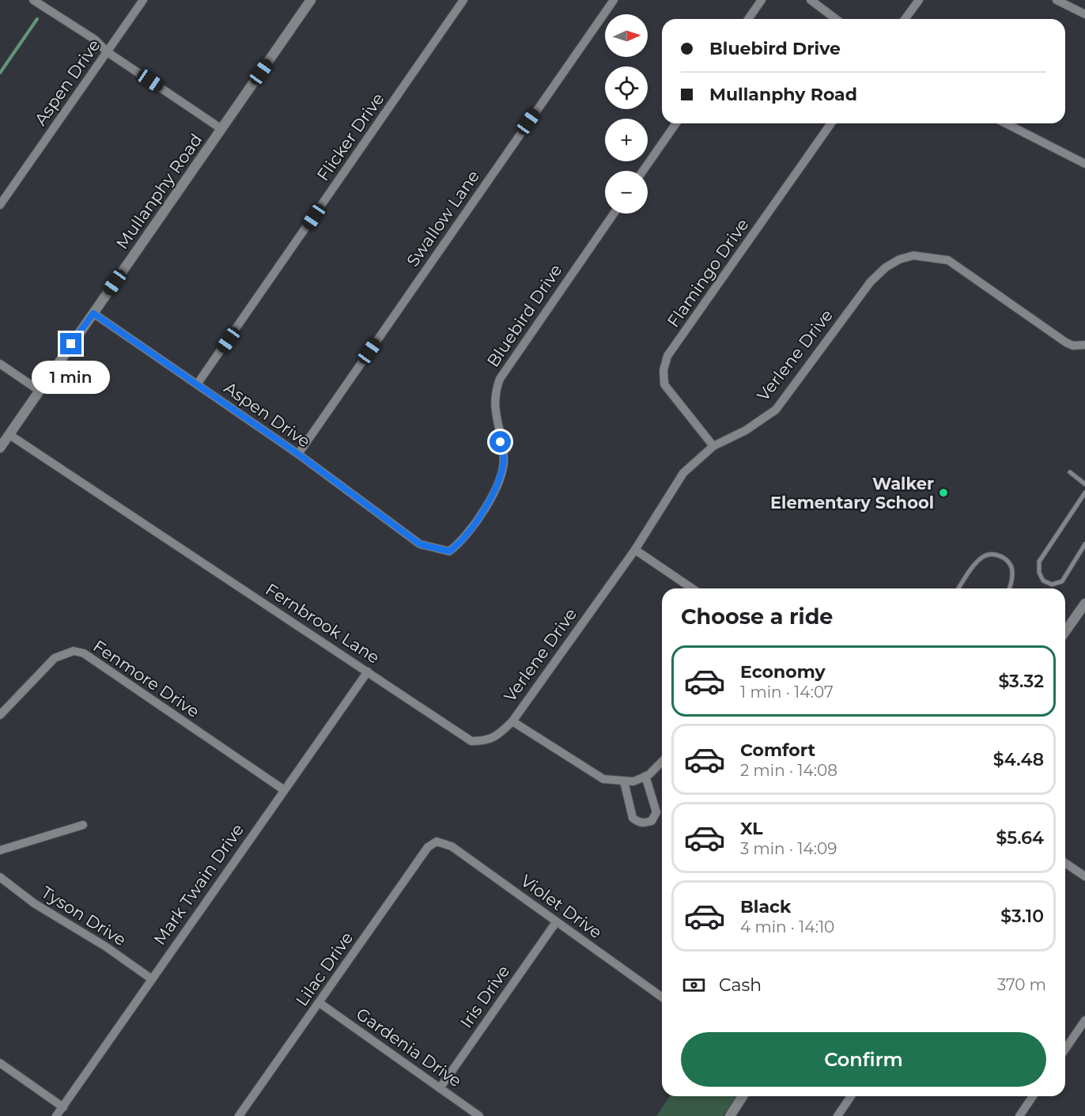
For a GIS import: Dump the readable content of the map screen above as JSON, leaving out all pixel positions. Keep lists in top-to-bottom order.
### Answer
{
  "streets": {
    "street": [
      "Aspen Drive",
      "Flicker Drive",
      "Mullanphy Road",
      "Swallow Lane",
      "Flamingo Drive",
      "Bluebird Drive",
      "Verlene Drive",
      "Fernbrook Lane",
      "Fenmore Drive",
      "Mark Twain Drive",
      "Violet Drive",
      "Tyson Drive",
      "Lilac Drive",
      "Iris Drive",
      "Gardenia Drive"
    ]
  },
  "crossings": [
    ["Aspen Drive", "Flicker Drive"],
    ["Aspen Drive", "Mullanphy Road"],
    ["Aspen Drive", "Swallow Lane"],
    ["Aspen Drive", "Bluebird Drive"],
    ["Mullanphy Road", "Fernbrook Lane"],
    ["Flamingo Drive", "Verlene Drive"],
    ["Verlene Drive", "Fernbrook Lane"],
    ["Fernbrook Lane", "Mark Twain Drive"],
    ["Fenmore Drive", "Mark Twain Drive"],
    ["Mark Twain Drive", "Tyson Drive"],
    ["Violet Drive", "Lilac Drive"],
    ["Violet Drive", "Iris Drive"],
    ["Lilac Drive", "Gardenia Drive"],
    ["Iris Drive", "Gardenia Drive"]
  ],
  "places": ["Walker Elementary School"],
  "north": "right",
  "page": {
    "map_buttons": ["+", "−"],
    "banner": ["Bluebird Drive", "Mullanphy Road"],
    "bubble": "1 min",
    "heading": "Choose a ride",
    "list": [
      {
        "name": "Economy",
        "note": "1 min · 14:07",
        "value": "$3.32"
      },
      {
        "name": "Comfort",
        "note": "2 min · 14:08",
        "value": "$4.48"
      },
      {
        "name": "XL",
        "note": "3 min · 14:09",
        "value": "$5.64"
      },
      {
        "name": "Black",
        "note": "4 min · 14:10",
        "value": "$3.10"
      }
    ],
    "pay": ["Cash", "370 m"],
    "buttons": "Confirm"
  }
}
